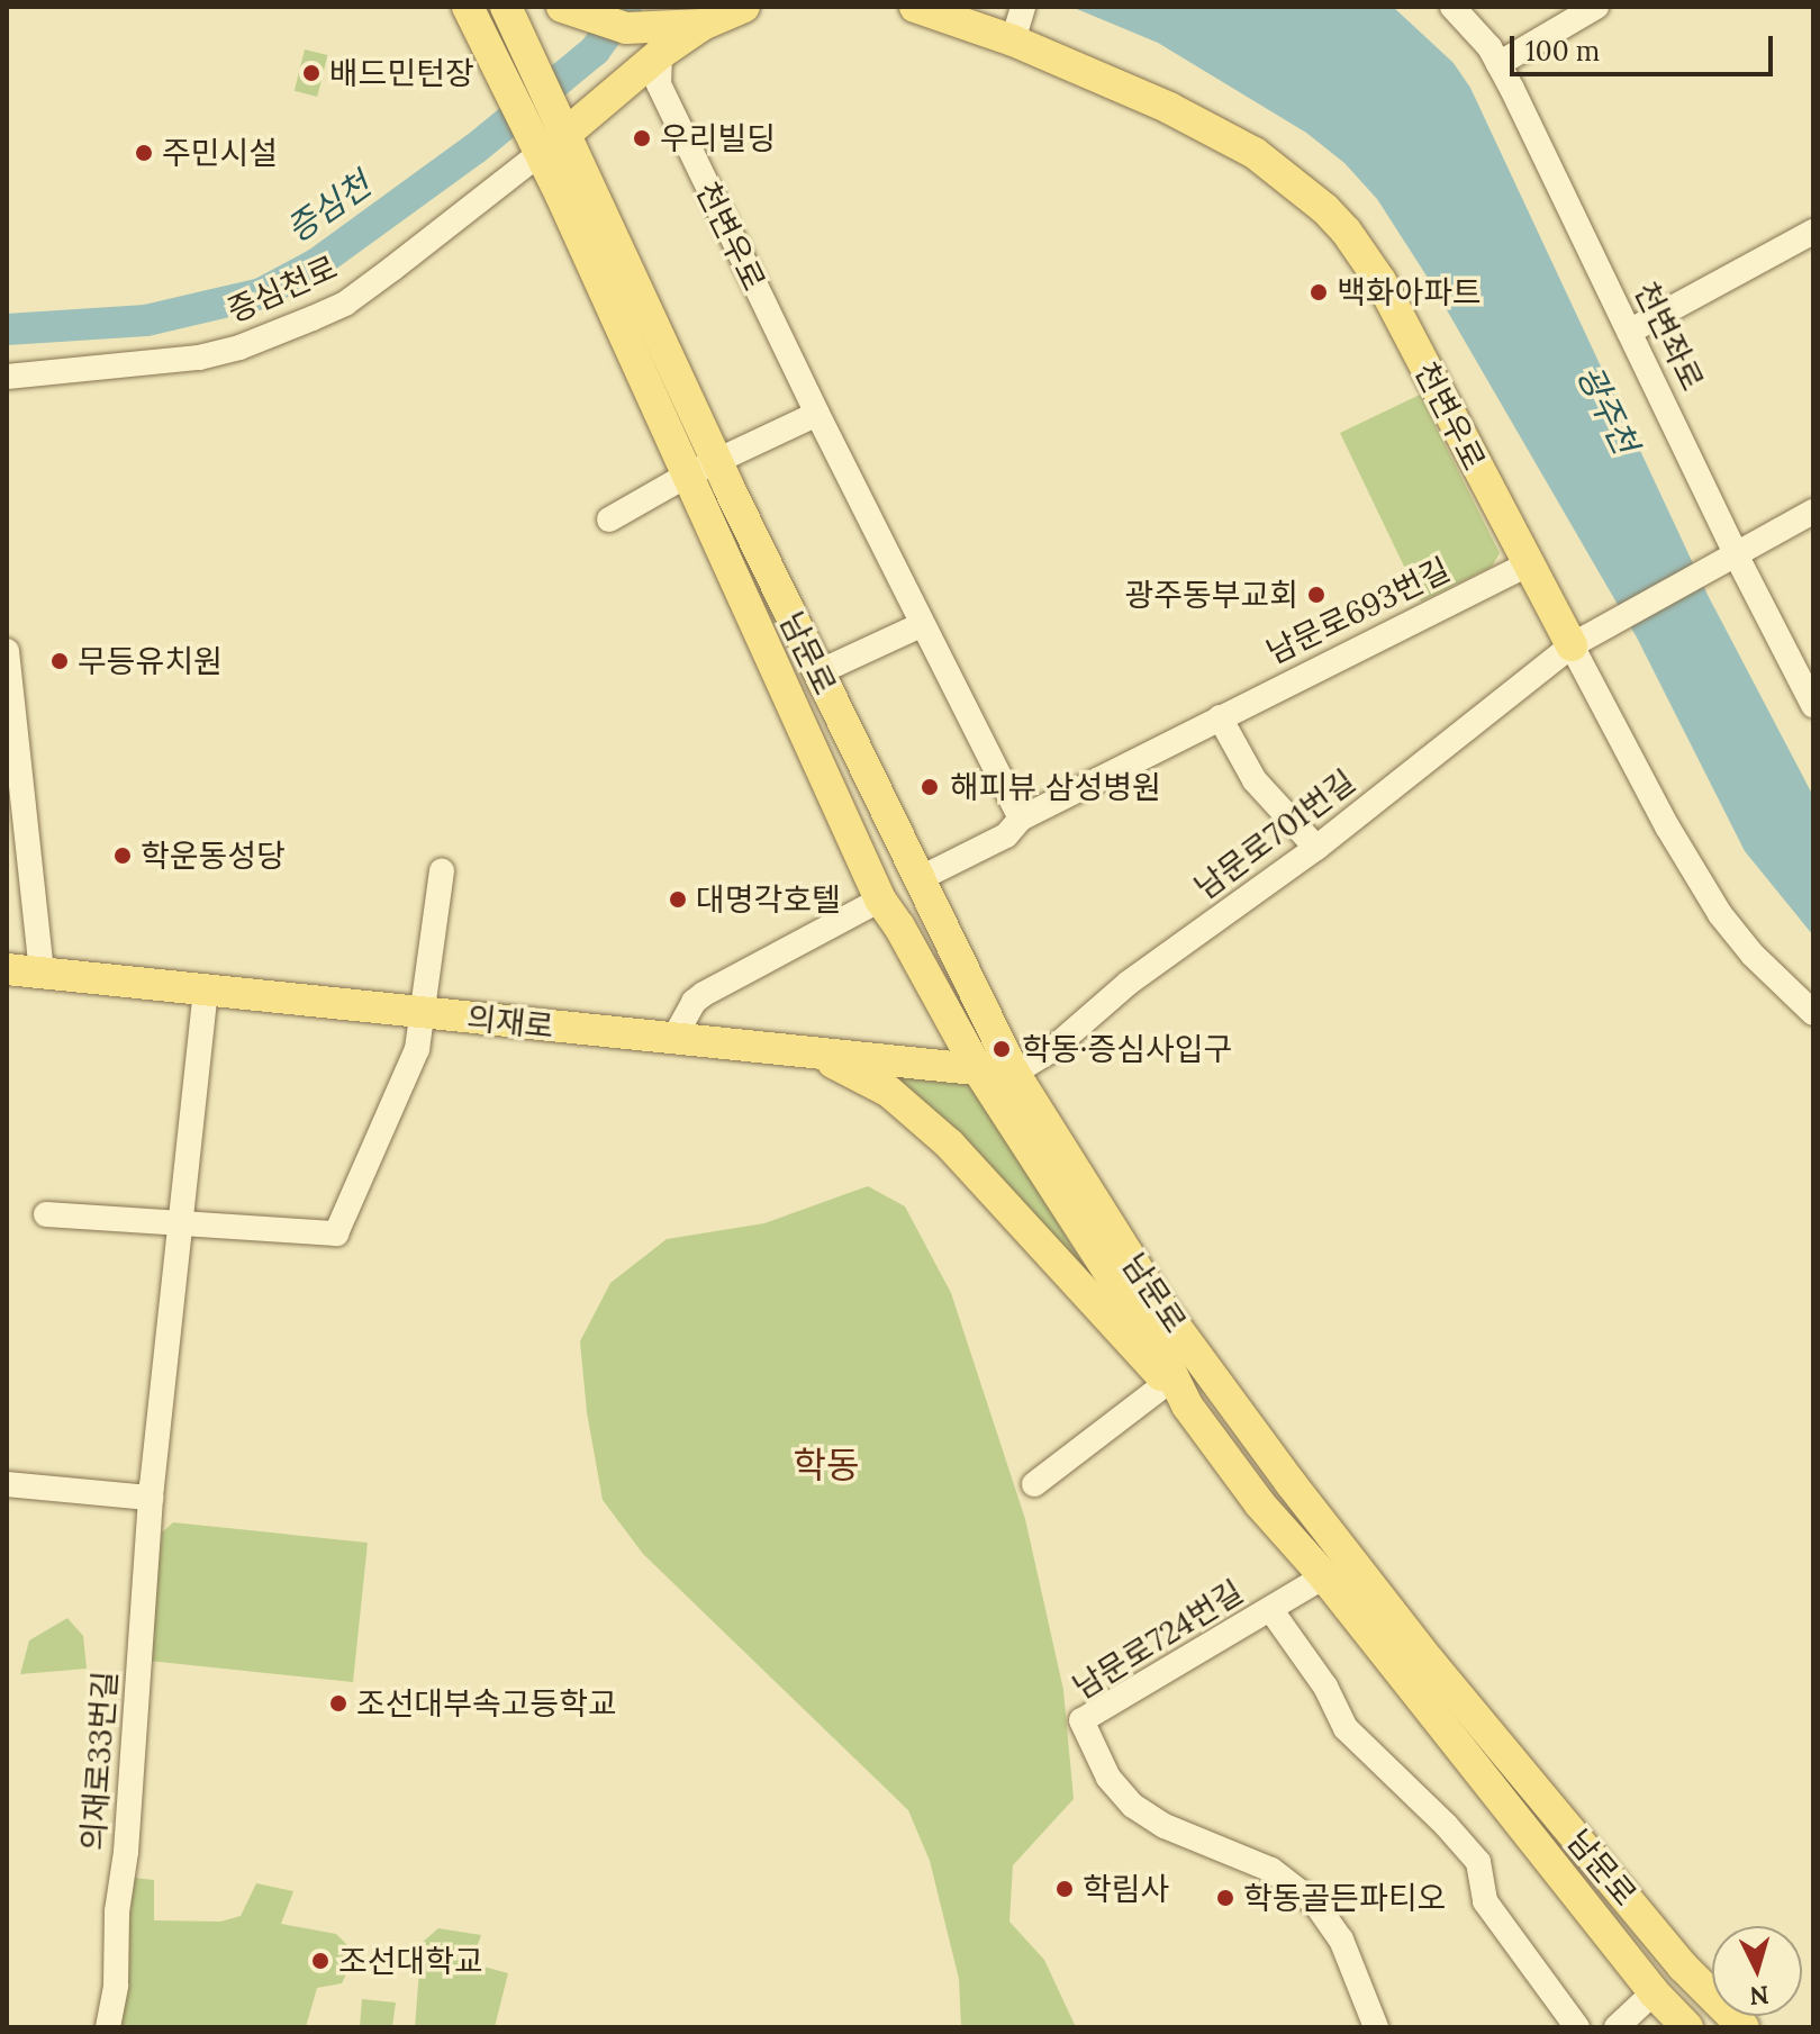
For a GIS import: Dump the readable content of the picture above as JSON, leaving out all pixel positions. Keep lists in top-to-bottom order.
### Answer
{
  "streets": {
    "main road": ["천변우로", "남문로", "의재로"],
    "street": [
      "증심천로",
      "천변좌로",
      "남문로693번길",
      "남문로701번길",
      "남문로724번길",
      "의재로33번길"
    ]
  },
  "crossings": [
    ["천변우로", "남문로693번길"],
    ["천변우로", "남문로701번길"],
    ["증심천로", "남문로"],
    ["천변좌로", "남문로701번길"],
    ["남문로693번길", "남문로"],
    ["남문로", "남문로701번길"],
    ["남문로", "의재로"],
    ["남문로", "남문로724번길"],
    ["남문로701번길", "의재로"],
    ["의재로", "의재로33번길"]
  ],
  "districts": ["학동"],
  "water": ["증심천", "광주천"],
  "places": [
    "배드민턴장",
    "우리빌딩",
    "주민시설",
    "백화아파트",
    "광주동부교회",
    "무등유치원",
    "해피뷰 삼성병원",
    "학운동성당",
    "대명각호텔",
    "학동·증심사입구",
    "조선대부속고등학교",
    "학림사",
    "학동골든파티오",
    "조선대학교"
  ],
  "scale_bar": "100 m",
  "north": "bottom"
}
